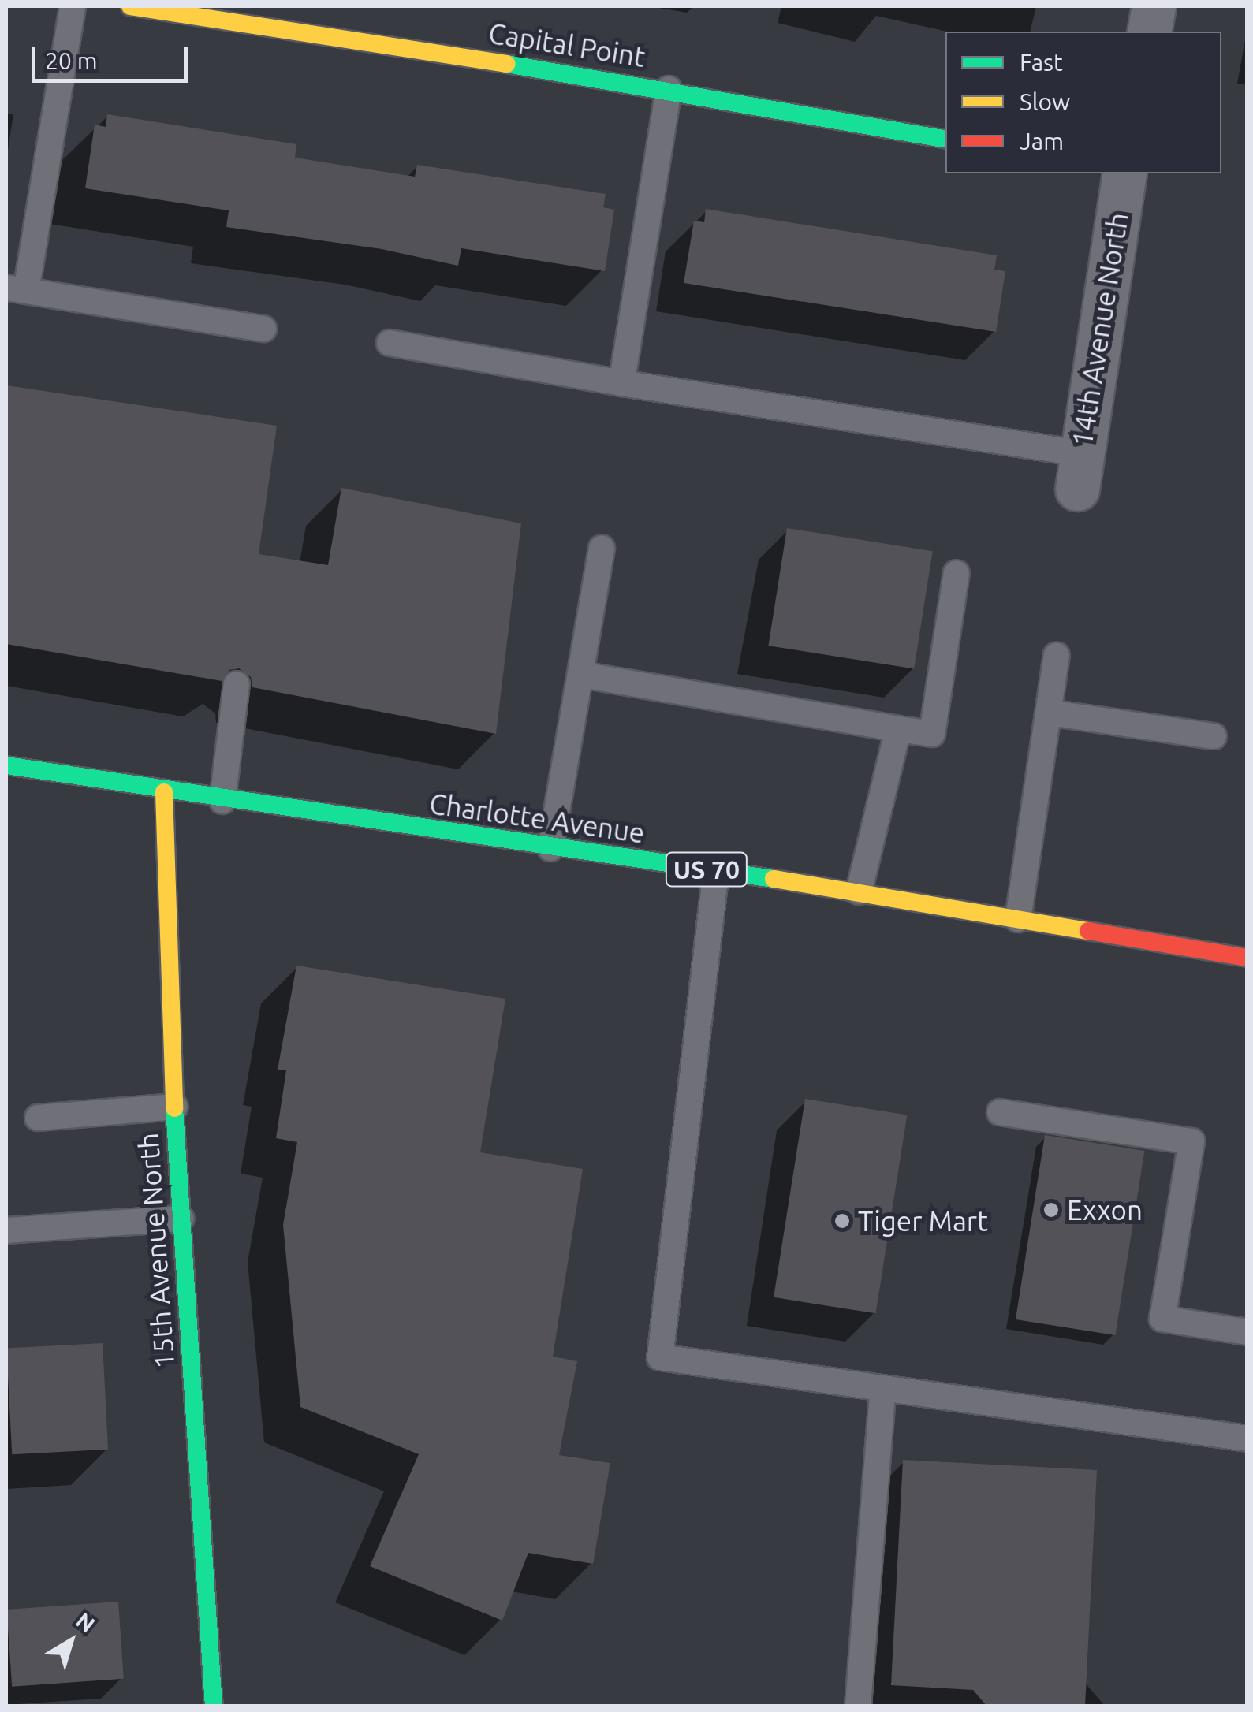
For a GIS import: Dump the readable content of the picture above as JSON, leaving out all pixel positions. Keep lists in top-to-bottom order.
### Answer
{
  "streets": {
    "street": [
      "Capital Point",
      "14th Avenue North",
      "Charlotte Avenue",
      "US 70",
      "15th Avenue North"
    ]
  },
  "crossings": [
    ["Charlotte Avenue", "15th Avenue North"]
  ],
  "places": ["Exxon", "Tiger Mart"],
  "legend": ["Fast", "Slow", "Jam"],
  "scale_bar": "20 m",
  "north": "top right"
}
